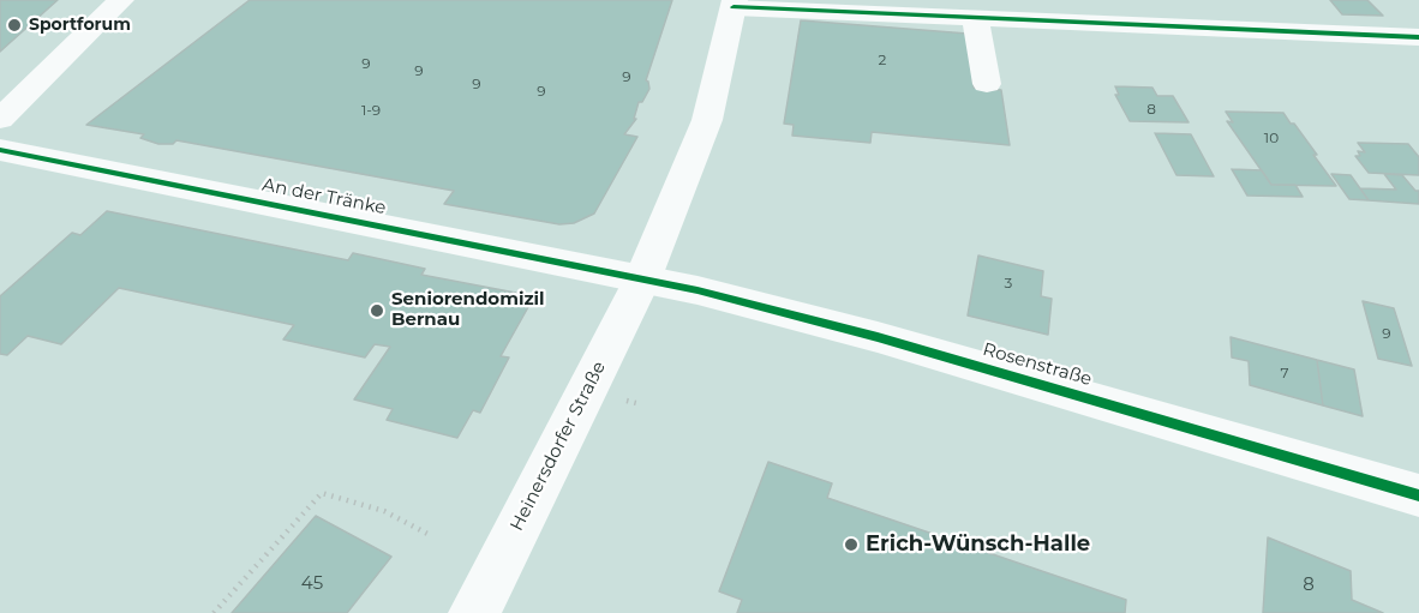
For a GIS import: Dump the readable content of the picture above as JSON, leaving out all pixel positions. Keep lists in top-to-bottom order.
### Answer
{
  "streets": {
    "street": ["An der Tränke", "Rosenstraße", "Heinersdorfer Straße"]
  },
  "crossings": [
    ["An der Tränke", "Rosenstraße"],
    ["An der Tränke", "Heinersdorfer Straße"],
    ["Rosenstraße", "Heinersdorfer Straße"]
  ],
  "places": ["Sportforum", "Seniorendomizil Bernau", "Erich-Wünsch-Halle"],
  "house_numbers": [
    "2",
    "9",
    "9",
    "9",
    "9",
    "9",
    "8",
    "1-9",
    "10",
    "3",
    "9",
    "7",
    "45",
    "8"
  ]
}
